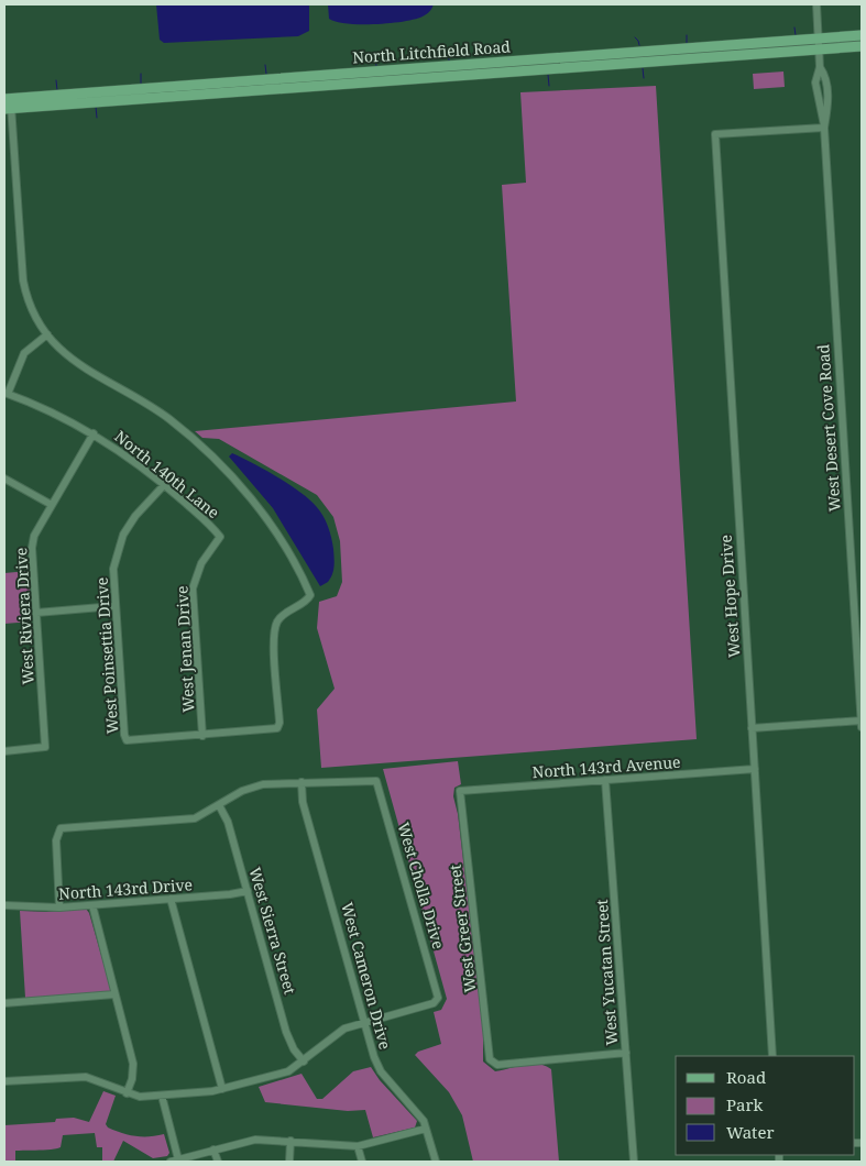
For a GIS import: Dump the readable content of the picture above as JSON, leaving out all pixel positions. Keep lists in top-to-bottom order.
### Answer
{
  "streets": {
    "main road": ["North Litchfield Road"],
    "street": [
      "West Desert Cove Road",
      "North 140th Lane",
      "West Hope Drive",
      "West Riviera Drive",
      "West Jenan Drive",
      "West Poinsettia Drive",
      "North 143rd Avenue",
      "West Cholla Drive",
      "North 143rd Drive",
      "West Greer Street",
      "West Sierra Street",
      "West Yucatan Street",
      "West Cameron Drive"
    ]
  },
  "crossings": [
    ["North Litchfield Road", "West Desert Cove Road"],
    ["West Desert Cove Road", "West Hope Drive"],
    ["North 140th Lane", "West Riviera Drive"],
    ["North 140th Lane", "West Jenan Drive"],
    ["North 140th Lane", "West Poinsettia Drive"],
    ["West Hope Drive", "North 143rd Avenue"],
    ["West Jenan Drive", "West Poinsettia Drive"],
    ["North 143rd Avenue", "West Greer Street"],
    ["North 143rd Avenue", "West Yucatan Street"],
    ["West Cholla Drive", "West Cameron Drive"],
    ["North 143rd Drive", "West Sierra Street"],
    ["West Greer Street", "West Yucatan Street"]
  ],
  "legend": ["Road", "Park", "Water"]
}
